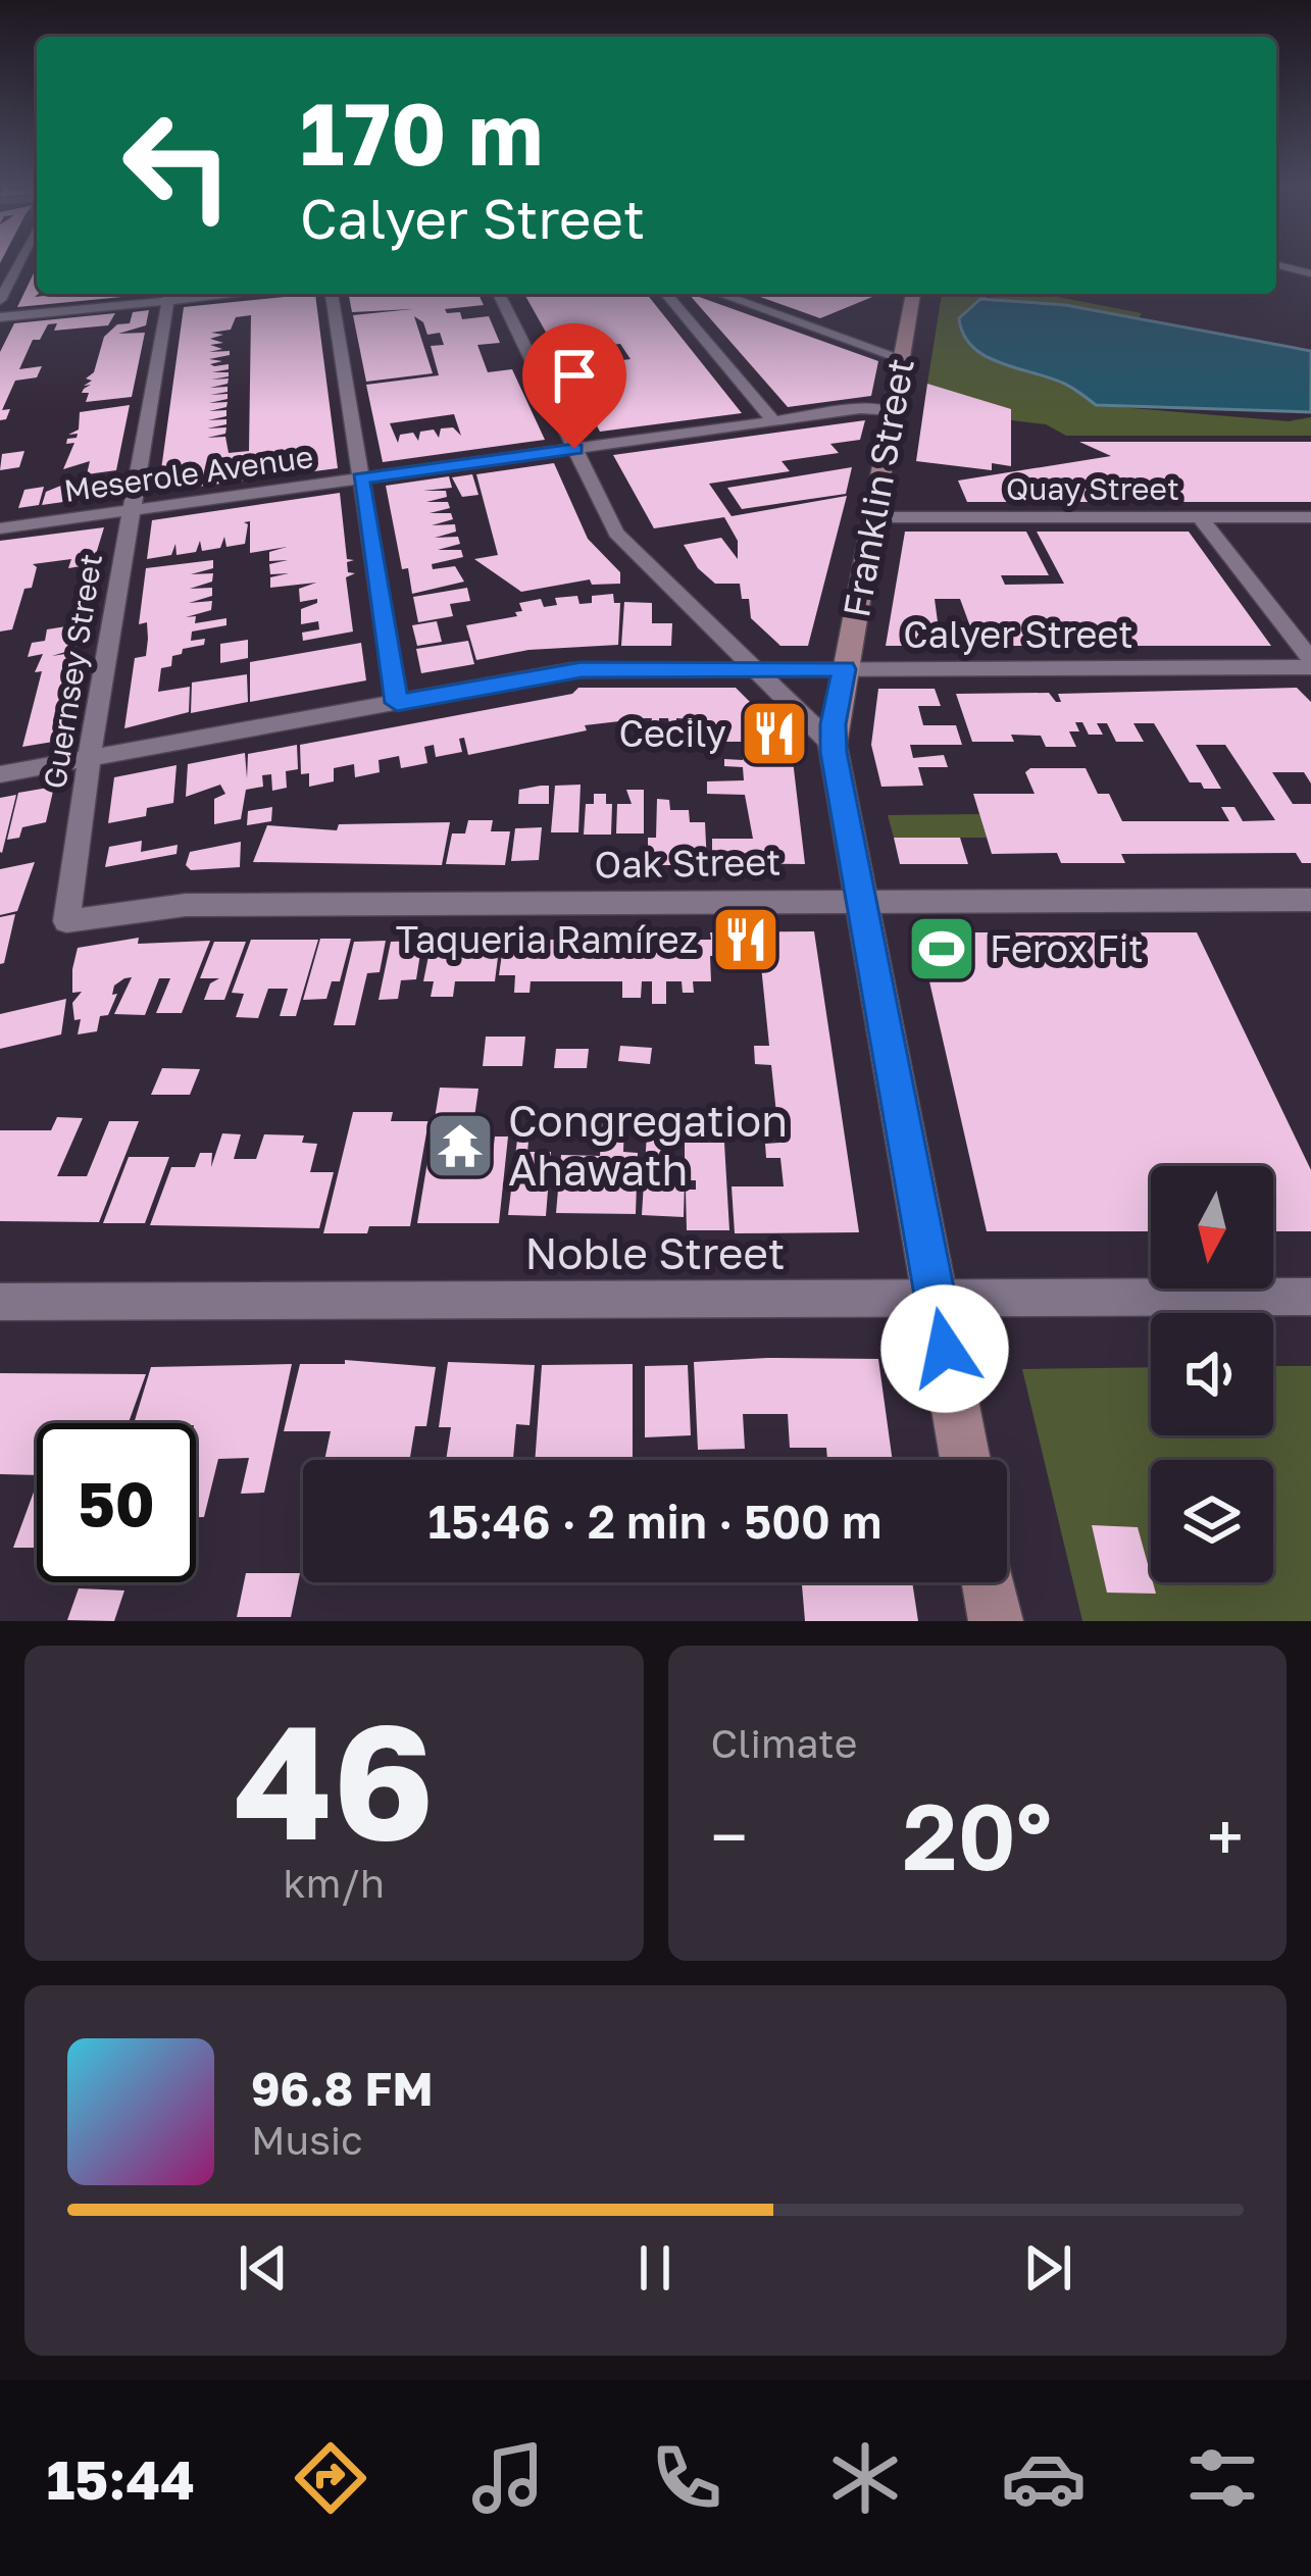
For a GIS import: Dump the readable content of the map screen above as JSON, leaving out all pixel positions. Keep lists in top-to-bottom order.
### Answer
{
  "streets": {
    "main road": ["Franklin Street"],
    "street": [
      "Meserole Avenue",
      "Quay Street",
      "Calyer Street",
      "Guernsey Street",
      "Oak Street",
      "Noble Street"
    ]
  },
  "crossings": [
    ["Meserole Avenue", "Franklin Street"],
    ["Meserole Avenue", "Guernsey Street"],
    ["Franklin Street", "Quay Street"],
    ["Franklin Street", "Calyer Street"],
    ["Franklin Street", "Oak Street"],
    ["Franklin Street", "Noble Street"],
    ["Calyer Street", "Guernsey Street"],
    ["Guernsey Street", "Oak Street"]
  ],
  "places": {
    "restaurant": ["Cecily", "Taqueria Ramírez"],
    "sports": ["Ferox Fit"],
    "temple": ["Congregation Ahawath"]
  },
  "north": "bottom",
  "page": {
    "turn": ["170 m", "Calyer Street"],
    "limit": "50",
    "trip": "15:46 · 2 min · 500 m",
    "tile": [
      ["46", "km/h"],
      "Climate"
    ],
    "heat": ["−", "20°", "+"],
    "song": ["96.8 FM", "Music"],
    "tabs": "15:44"
  }
}
